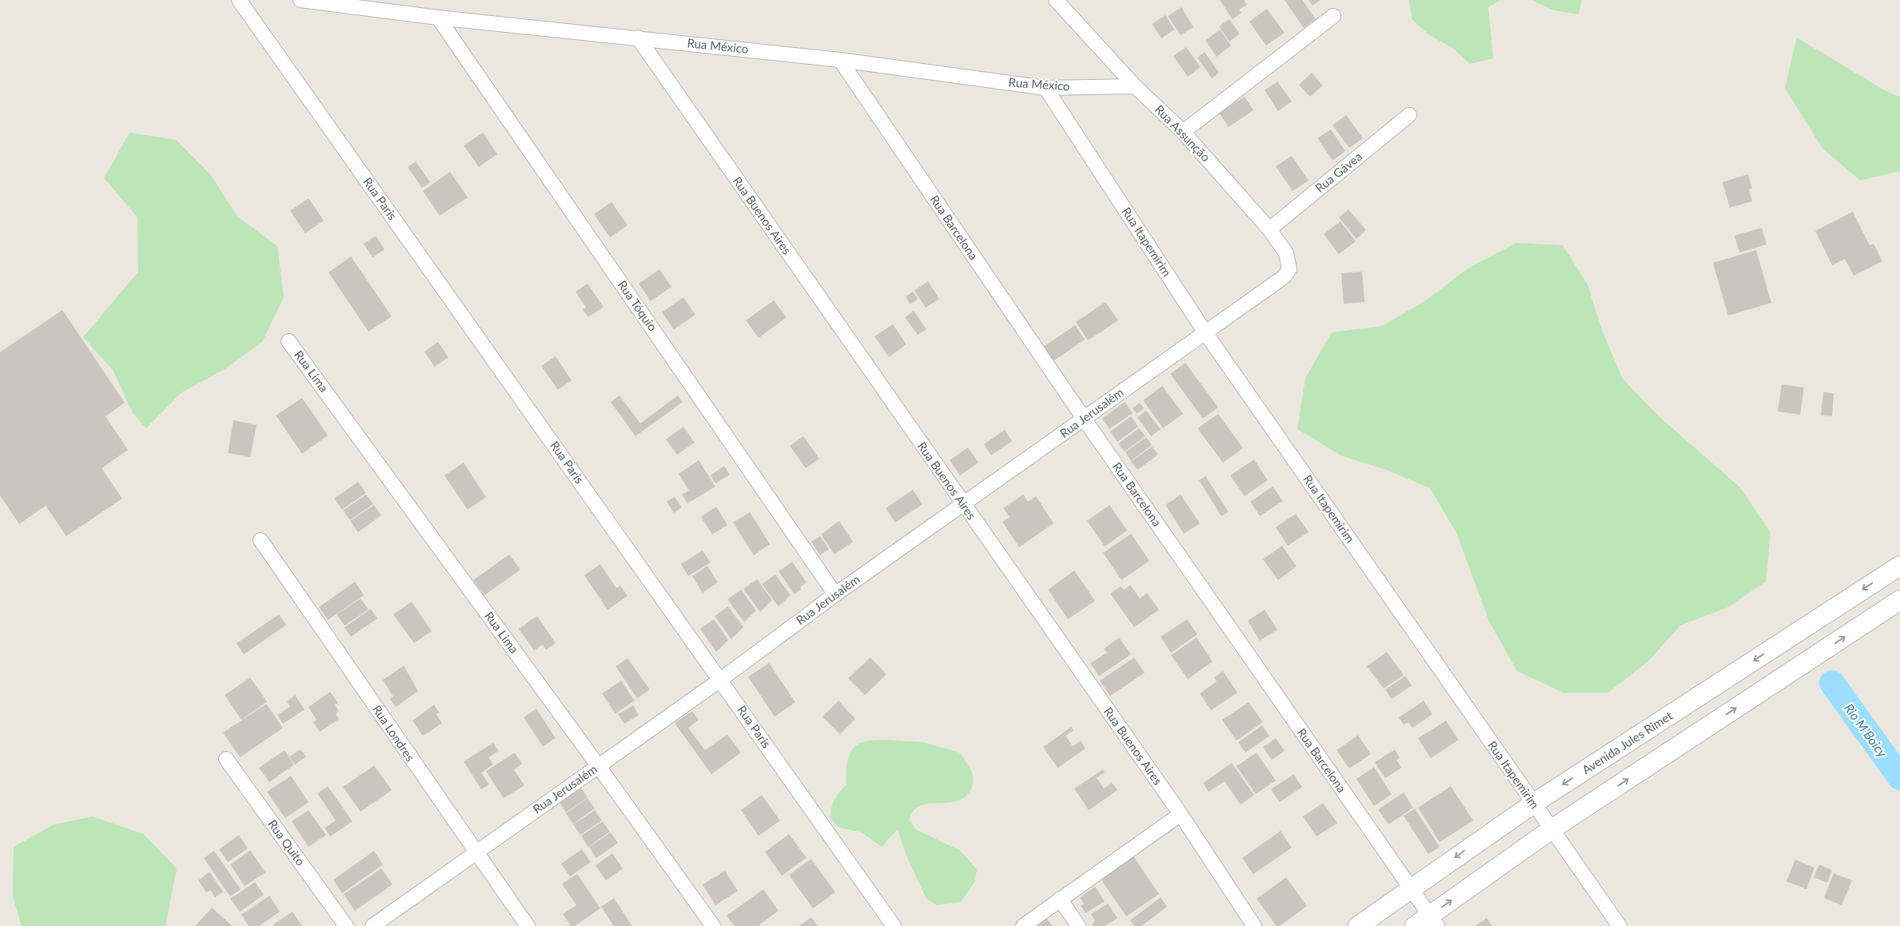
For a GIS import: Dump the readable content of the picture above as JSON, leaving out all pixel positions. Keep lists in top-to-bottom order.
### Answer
{
  "streets": {
    "main road": ["Avenida Jules Rimet"],
    "street": [
      "Rua México",
      "Rua Assunção",
      "Rua Gávea",
      "Rua Paris",
      "Rua Buenos Aires",
      "Rua Barcelona",
      "Rua Itapemirim",
      "Rua Tóquio",
      "Rua Lima",
      "Rua Jerusalém",
      "Rua Londres",
      "Rua Quito"
    ]
  },
  "crossings": [
    ["Rua México", "Rua Assunção"],
    ["Rua México", "Rua Buenos Aires"],
    ["Rua México", "Rua Barcelona"],
    ["Rua México", "Rua Itapemirim"],
    ["Rua México", "Rua Tóquio"],
    ["Rua Assunção", "Rua Gávea"],
    ["Rua Assunção", "Rua Jerusalém"],
    ["Rua Paris", "Rua Jerusalém"],
    ["Rua Buenos Aires", "Rua Jerusalém"],
    ["Rua Barcelona", "Rua Jerusalém"],
    ["Rua Barcelona", "Avenida Jules Rimet"],
    ["Rua Itapemirim", "Rua Jerusalém"],
    ["Rua Itapemirim", "Avenida Jules Rimet"],
    ["Rua Tóquio", "Rua Jerusalém"],
    ["Rua Lima", "Rua Jerusalém"],
    ["Rua Jerusalém", "Rua Londres"]
  ],
  "water": ["Rio M'Boicy"]
}
